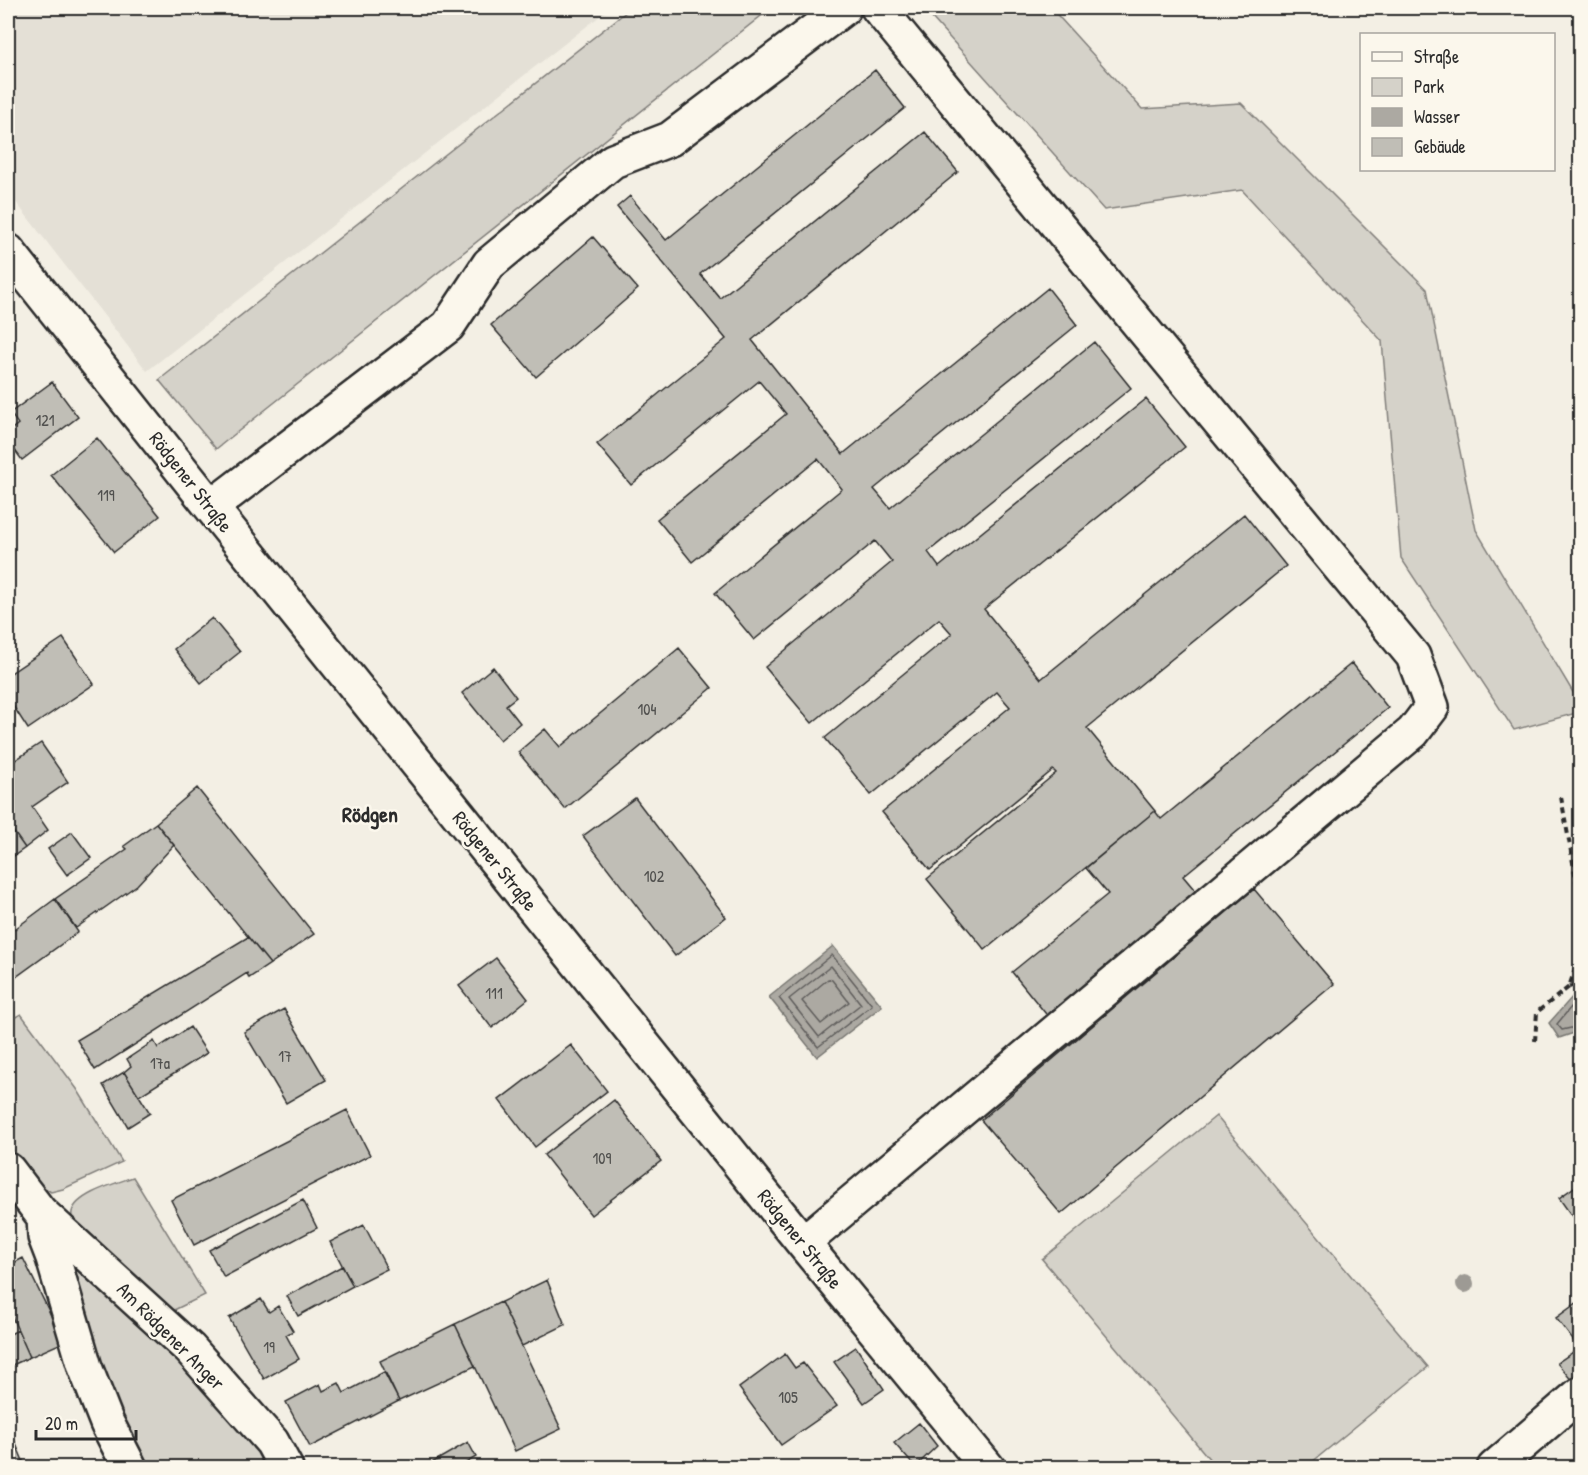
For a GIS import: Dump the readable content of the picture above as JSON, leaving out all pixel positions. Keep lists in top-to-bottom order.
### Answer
{
  "streets": {
    "street": ["Rödgener Straße", "Am Rödgener Anger"]
  },
  "districts": ["Rödgen"],
  "house_numbers": [
    "121",
    "119",
    "104",
    "102",
    "111",
    "17",
    "17a",
    "109",
    "19",
    "105"
  ],
  "legend": [
    "Straße",
    "Park",
    "Wasser",
    "Gebäude"
  ],
  "scale_bar": "20 m"
}
